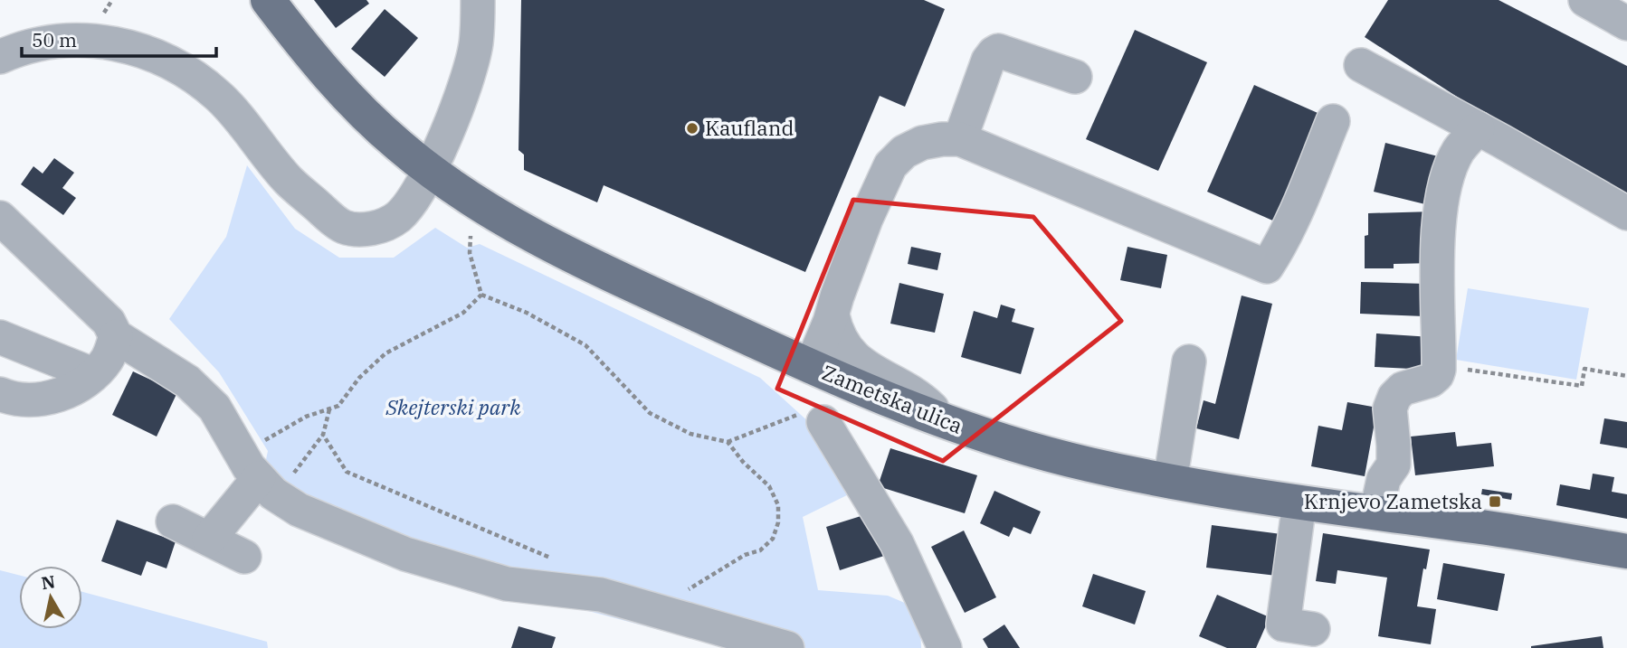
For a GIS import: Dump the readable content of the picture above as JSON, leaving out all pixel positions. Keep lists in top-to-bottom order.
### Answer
{
  "streets": {
    "main road": ["Zametska ulica"]
  },
  "parks": ["Skejterski park"],
  "places": {
    "other": ["Kaufland"],
    "transit": ["Krnjevo Zametska"]
  },
  "scale_bar": "50 m",
  "north": "top"
}
